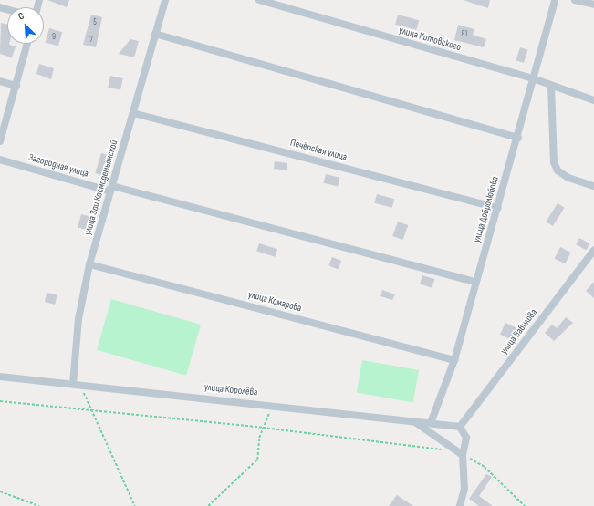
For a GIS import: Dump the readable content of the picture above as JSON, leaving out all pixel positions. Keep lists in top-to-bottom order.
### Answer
{
  "streets": {
    "street": [
      "улица Котовского",
      "Печёрская улица",
      "Загородная улица",
      "улица Зои Космодемьянской",
      "улица Добролюбова",
      "улица Комарова",
      "улица Вавилова",
      "улица Королёва"
    ]
  },
  "crossings": [
    ["улица Котовского", "улица Добролюбова"],
    ["Печёрская улица", "улица Зои Космодемьянской"],
    ["Печёрская улица", "улица Добролюбова"],
    ["Загородная улица", "улица Зои Космодемьянской"],
    ["улица Зои Космодемьянской", "улица Комарова"],
    ["улица Зои Космодемьянской", "улица Королёва"],
    ["улица Добролюбова", "улица Комарова"],
    ["улица Добролюбова", "улица Королёва"],
    ["улица Вавилова", "улица Королёва"]
  ],
  "house_numbers": [
    "5",
    "81",
    "9",
    "7"
  ],
  "north": "top left"
}
